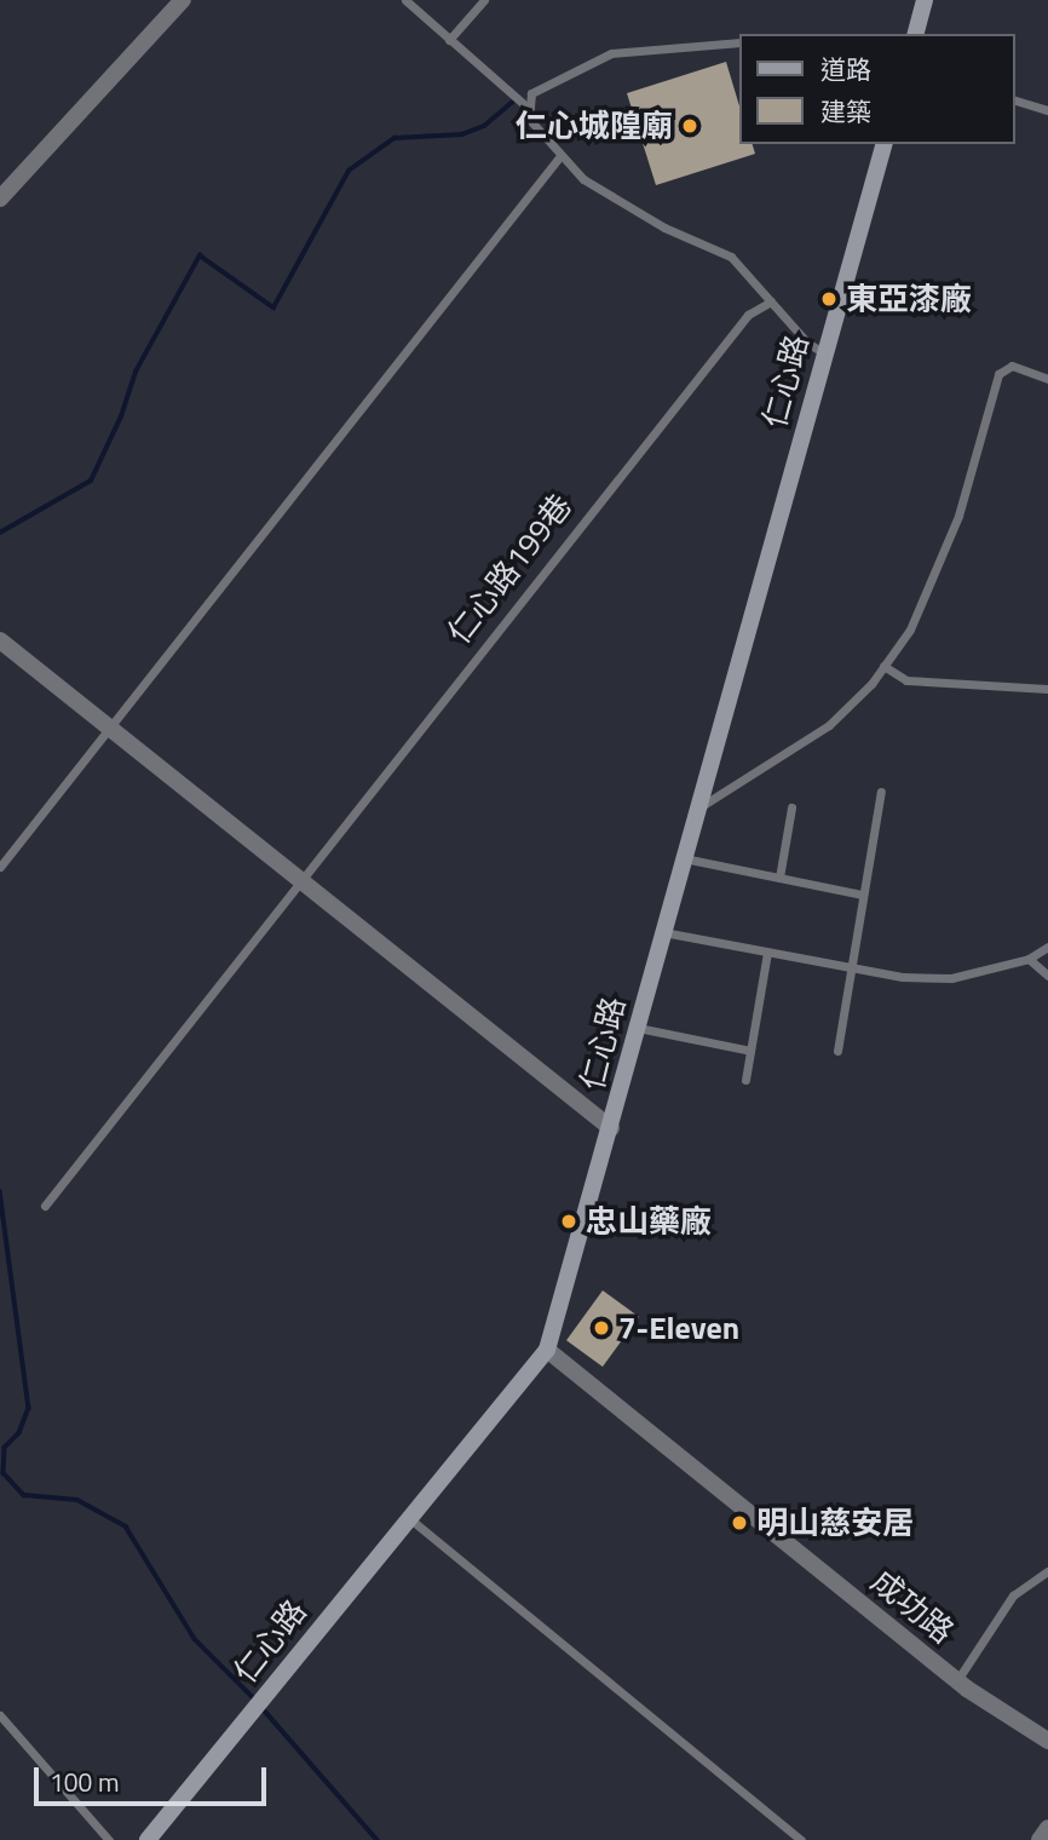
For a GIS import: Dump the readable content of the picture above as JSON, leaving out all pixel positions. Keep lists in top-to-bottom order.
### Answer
{
  "streets": {
    "street": ["仁心路", "成功路"],
    "lane": ["仁心路199巷"]
  },
  "crossings": [
    ["仁心路", "成功路"]
  ],
  "places": [
    "仁心城隍廟",
    "東亞漆廠",
    "忠山藥廠",
    "7-Eleven",
    "明山慈安居"
  ],
  "legend": ["道路", "建築"],
  "scale_bar": "100 m"
}
